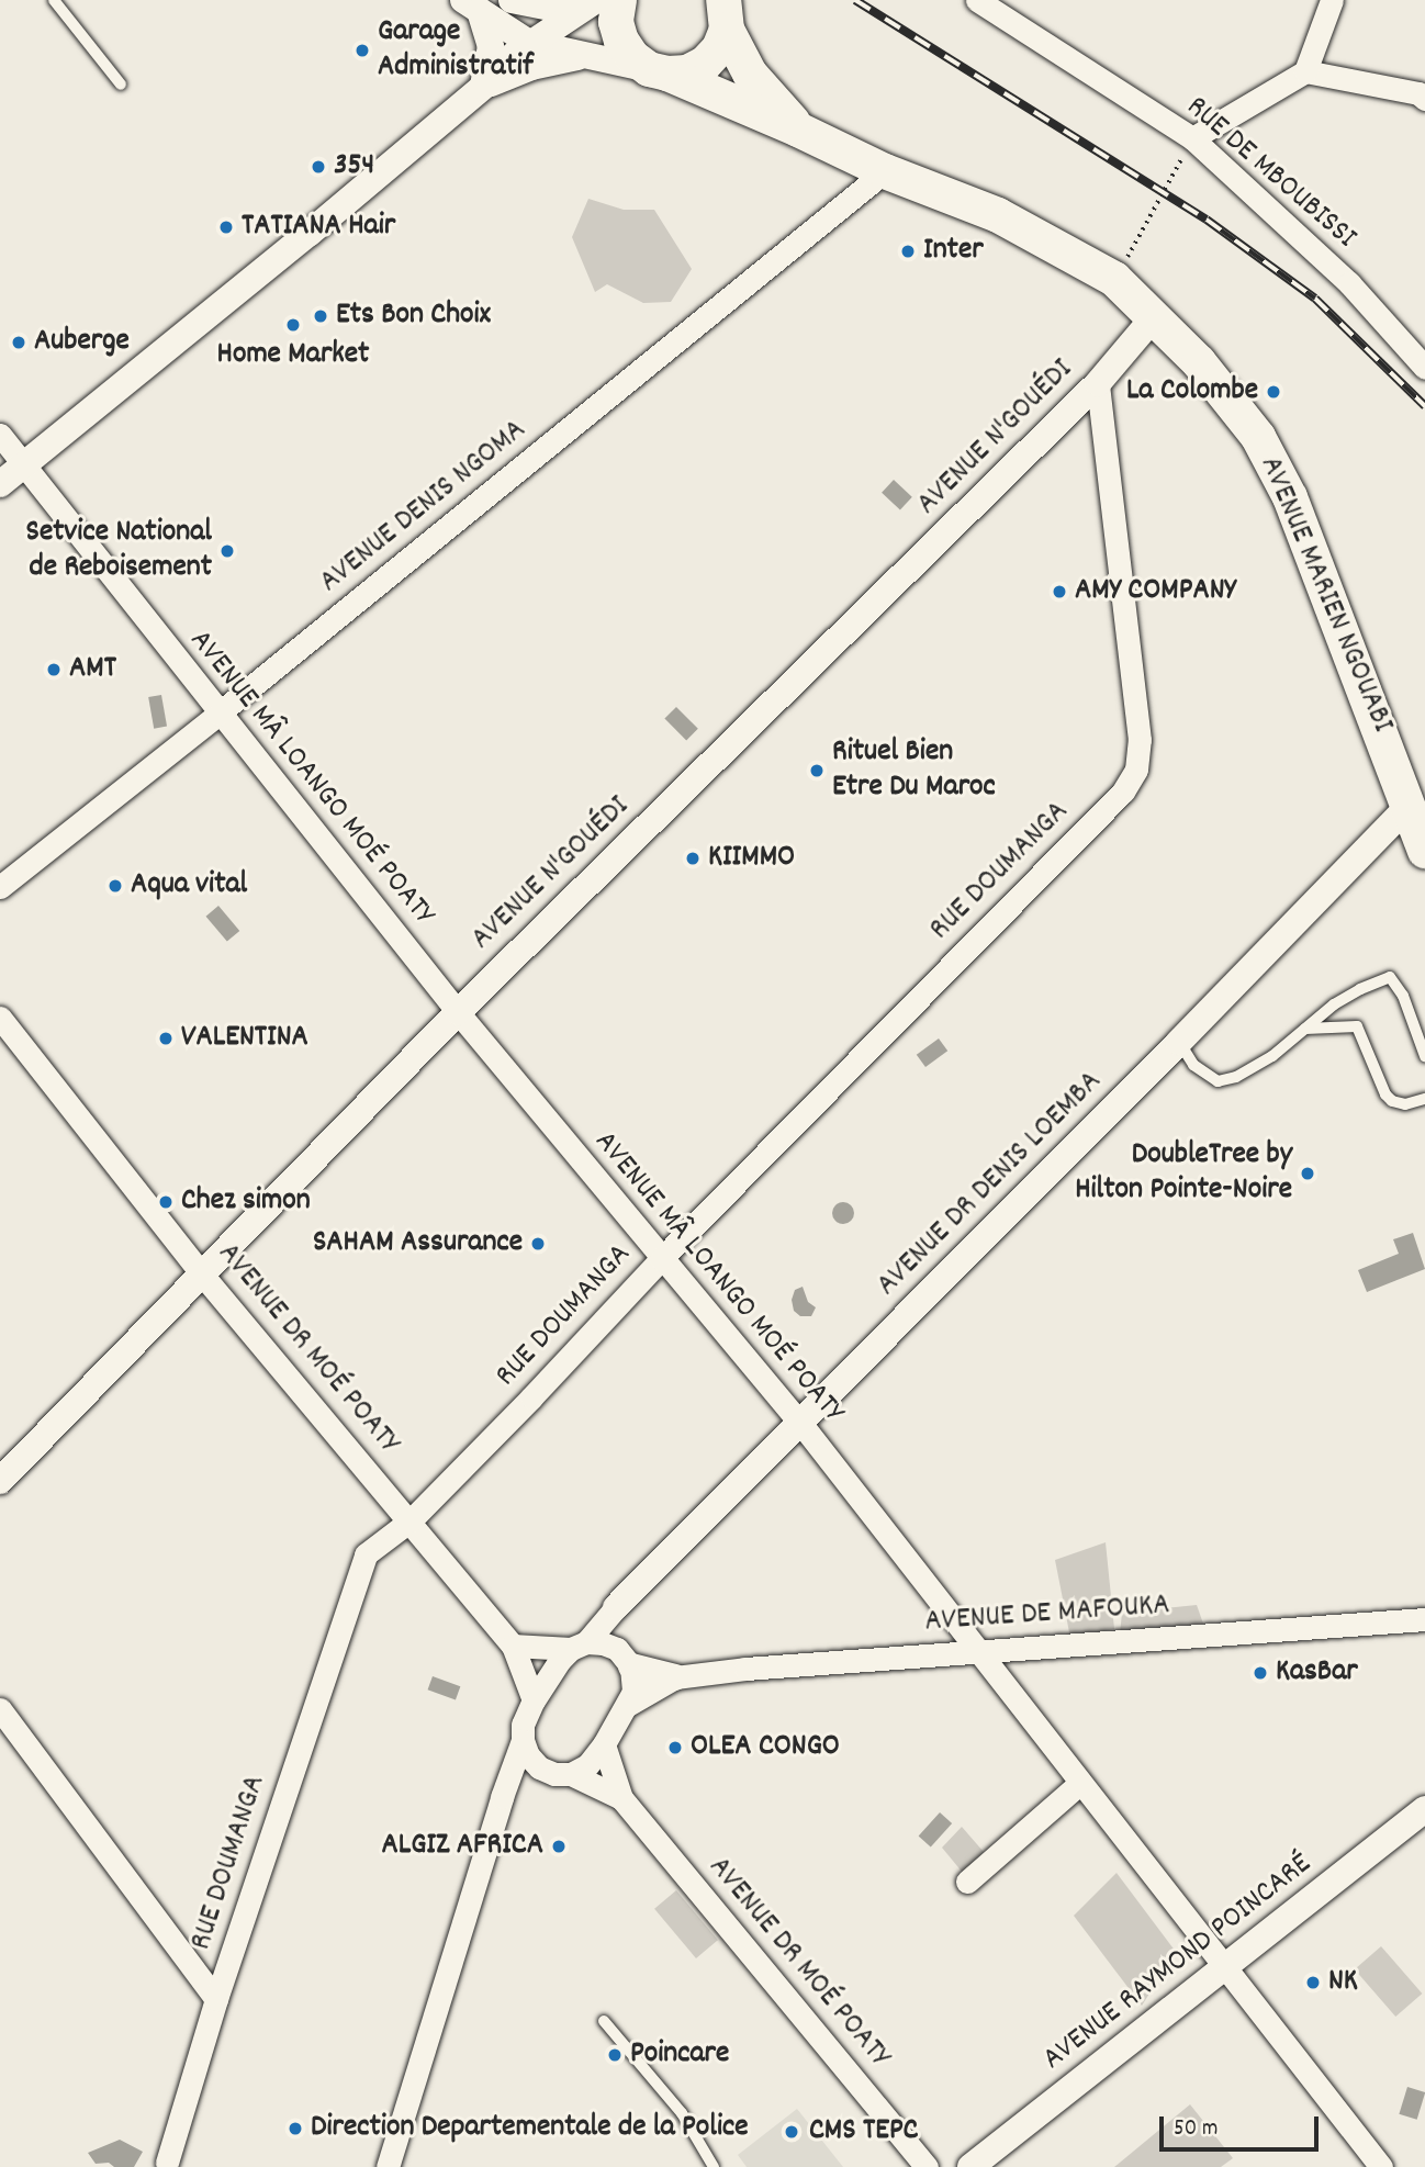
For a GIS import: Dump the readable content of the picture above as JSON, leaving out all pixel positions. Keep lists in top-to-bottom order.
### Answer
{
  "streets": {
    "main road": ["AVENUE MARIEN NGOUABI"],
    "street": [
      "RUE DE MBOUBISSI",
      "AVENUE N'GOUÉDI",
      "AVENUE DENIS NGOMA",
      "AVENUE MÂ LOANGO MOÉ POATY",
      "RUE DOUMANGA",
      "AVENUE DR DENIS LOEMBA",
      "AVENUE DR MOÉ POATY",
      "AVENUE DE MAFOUKA",
      "AVENUE RAYMOND POINCARÉ"
    ]
  },
  "crossings": [
    ["AVENUE N'GOUÉDI", "AVENUE MARIEN NGOUABI"],
    ["AVENUE N'GOUÉDI", "AVENUE MÂ LOANGO MOÉ POATY"],
    ["AVENUE N'GOUÉDI", "RUE DOUMANGA"],
    ["AVENUE N'GOUÉDI", "AVENUE DR MOÉ POATY"],
    ["AVENUE DENIS NGOMA", "AVENUE MARIEN NGOUABI"],
    ["AVENUE DENIS NGOMA", "AVENUE MÂ LOANGO MOÉ POATY"],
    ["AVENUE MARIEN NGOUABI", "AVENUE DR DENIS LOEMBA"],
    ["AVENUE MÂ LOANGO MOÉ POATY", "RUE DOUMANGA"],
    ["AVENUE MÂ LOANGO MOÉ POATY", "AVENUE DR DENIS LOEMBA"],
    ["AVENUE MÂ LOANGO MOÉ POATY", "AVENUE DE MAFOUKA"],
    ["AVENUE MÂ LOANGO MOÉ POATY", "AVENUE RAYMOND POINCARÉ"],
    ["RUE DOUMANGA", "AVENUE DR MOÉ POATY"],
    ["AVENUE DR DENIS LOEMBA", "AVENUE DR MOÉ POATY"],
    ["AVENUE DR DENIS LOEMBA", "AVENUE DE MAFOUKA"],
    ["AVENUE DR MOÉ POATY", "AVENUE DE MAFOUKA"]
  ],
  "places": [
    "Garage Administratif",
    "354",
    "TATIANA Hair",
    "Inter",
    "Ets Bon Choix",
    "Home Market",
    "Auberge",
    "La Colombe",
    "Setvice National de Reboisement",
    "AMY COMPANY",
    "AMT",
    "Rituel Bien Etre Du Maroc",
    "KIIMMO",
    "Aqua vital",
    "VALENTINA",
    "DoubleTree by Hilton Pointe-Noire",
    "Chez simon",
    "SAHAM Assurance",
    "KasBar",
    "OLEA CONGO",
    "ALGIZ AFRICA",
    "NK",
    "Poincare",
    "Direction Departementale de la Police",
    "CMS TEPC"
  ],
  "scale_bar": "50 m"
}
